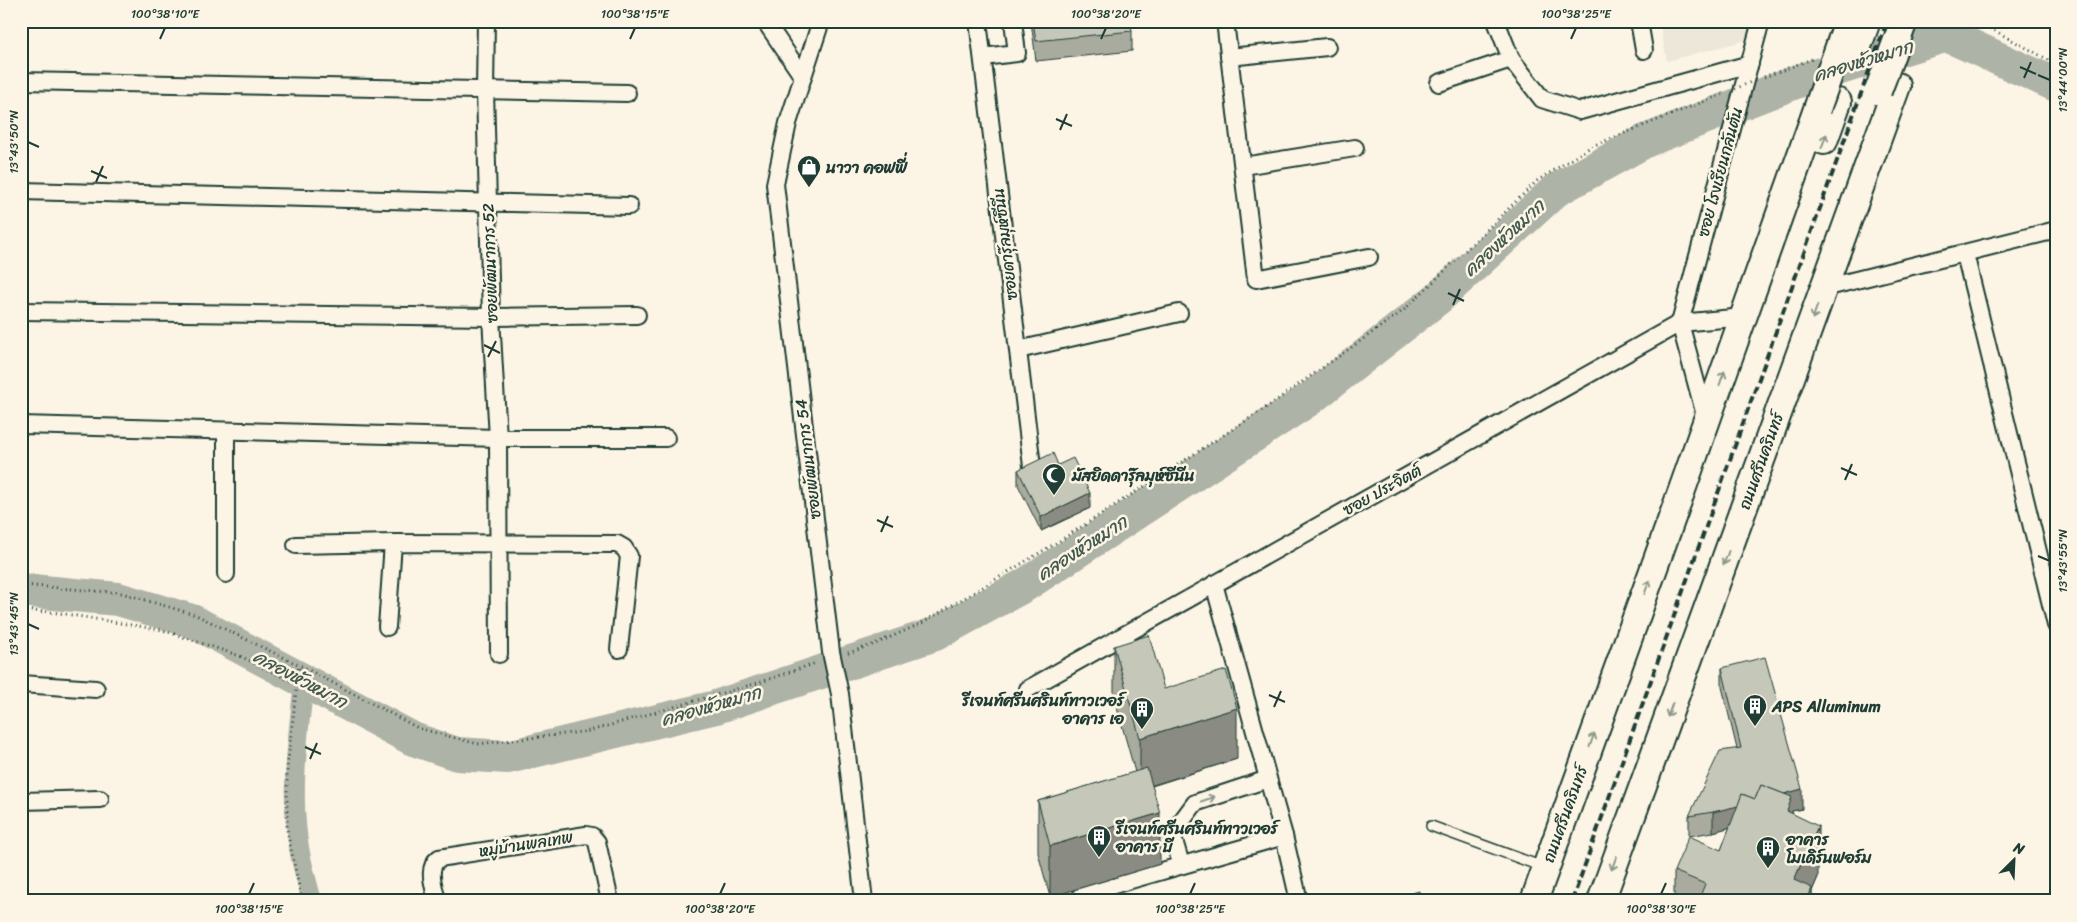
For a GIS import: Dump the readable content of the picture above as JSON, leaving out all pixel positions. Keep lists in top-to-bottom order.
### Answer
{
  "streets": {
    "main road": ["ถนนศรีนครินทร์"],
    "street": [
      "ซอย โรงเรียนกลันตัน",
      "ซอยดารุ๊ลมุห์ซีนีน",
      "ซอยพัฒนาการ 52",
      "ซอยพัฒนาการ 54",
      "ซอย ประจิตต์",
      "หมู่บ้านพลเทพ"
    ]
  },
  "crossings": [
    ["ซอย โรงเรียนกลันตัน", "ซอย ประจิตต์"],
    ["ถนนศรีนครินทร์", "ซอย ประจิตต์"]
  ],
  "water": ["คลองหัวหมาก"],
  "places": {
    "shop": ["นาวา คอฟฟี่"],
    "mosque": ["มัสยิดดารุ๊ลมุห์ซีนีน"],
    "building": [
      "APS Alluminum",
      "รีเจนท์ศรีนศรินท์ทาวเวอร์ อาคาร เอ",
      "รีเจนท์ศรีนศรินท์ทาวเวอร์ อาคาร บี",
      "อาคาร โมเดิร์นฟอร์ม"
    ]
  },
  "north": "top right",
  "coordinates": [
    "100°38'10\"E",
    "100°38'15\"E",
    "100°38'20\"E",
    "100°38'25\"E",
    "13°44'00\"N",
    "13°43'50\"N",
    "13°43'55\"N",
    "13°43'45\"N",
    "100°38'30\"E"
  ]
}
